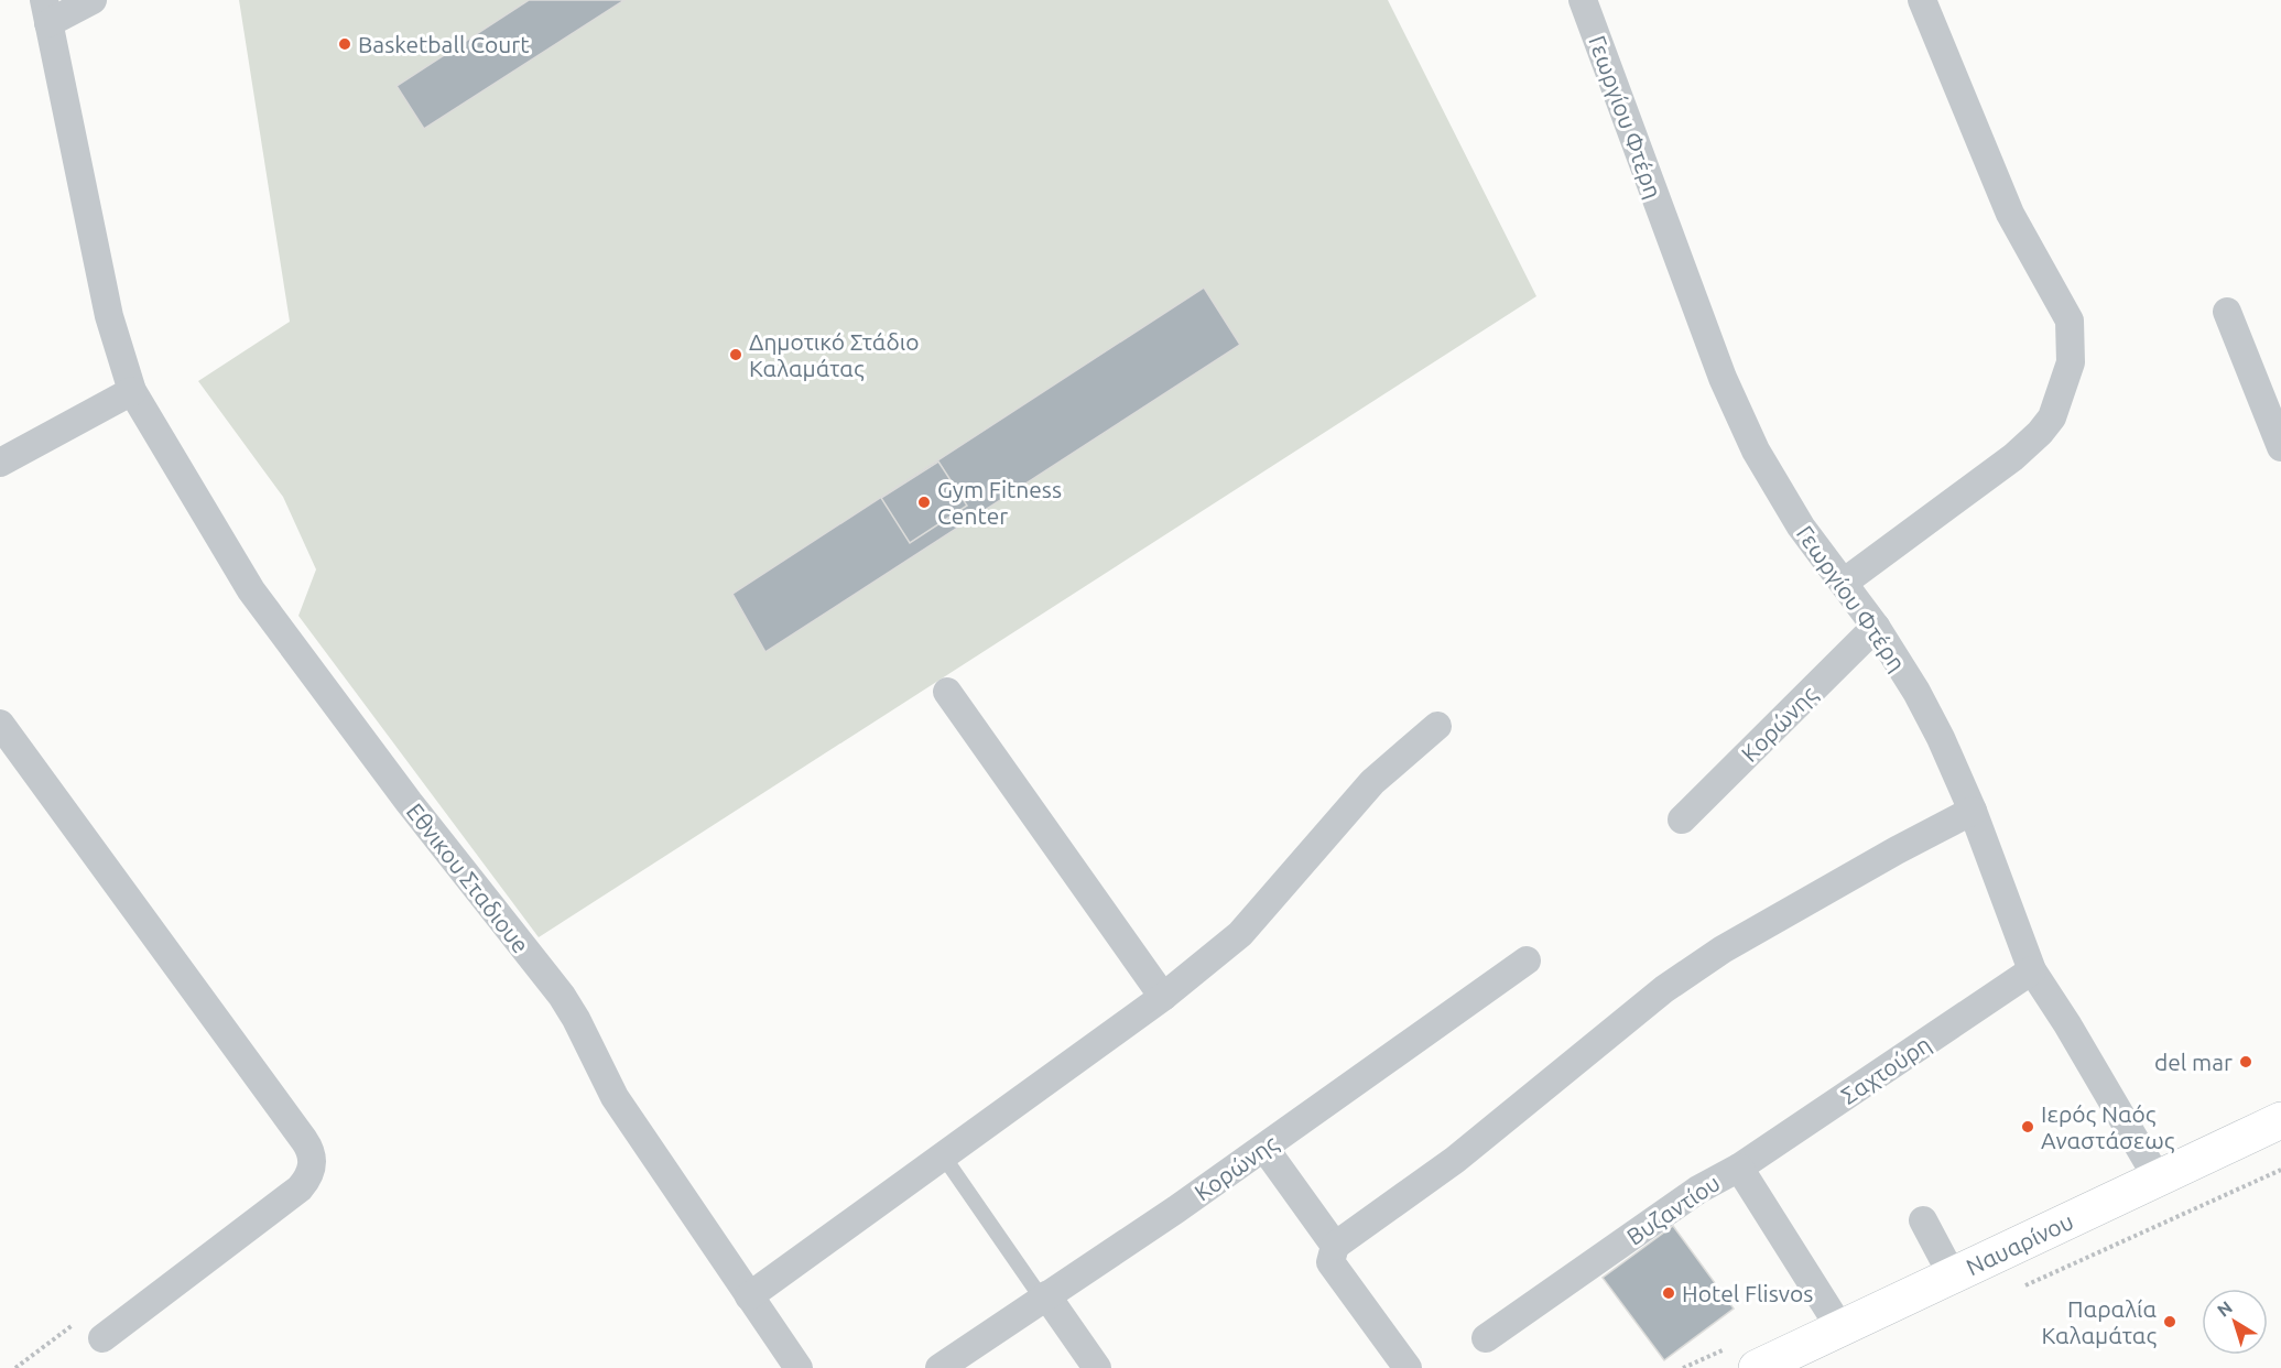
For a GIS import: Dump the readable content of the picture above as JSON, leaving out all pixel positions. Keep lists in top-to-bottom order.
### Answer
{
  "streets": {
    "main road": ["Ναυαρίνου"],
    "street": [
      "Γεωργίου Φτέρη",
      "Κορώνης",
      "Εθνικου Σταδιουe",
      "Σαχτούρη",
      "Βυζαντίου"
    ]
  },
  "crossings": [
    ["Γεωργίου Φτέρη", "Κορώνης"],
    ["Γεωργίου Φτέρη", "Σαχτούρη"],
    ["Γεωργίου Φτέρη", "Ναυαρίνου"],
    ["Σαχτούρη", "Βυζαντίου"],
    ["Βυζαντίου", "Ναυαρίνου"]
  ],
  "places": [
    "Basketball Court",
    "Δημοτικό Στάδιο Καλαμάτας",
    "Gym Fitness Center",
    "del mar",
    "Ιερός Ναός Αναστάσεως",
    "Hotel Flisvos",
    "Παραλία Καλαμάτας"
  ],
  "north": "top left"
}
